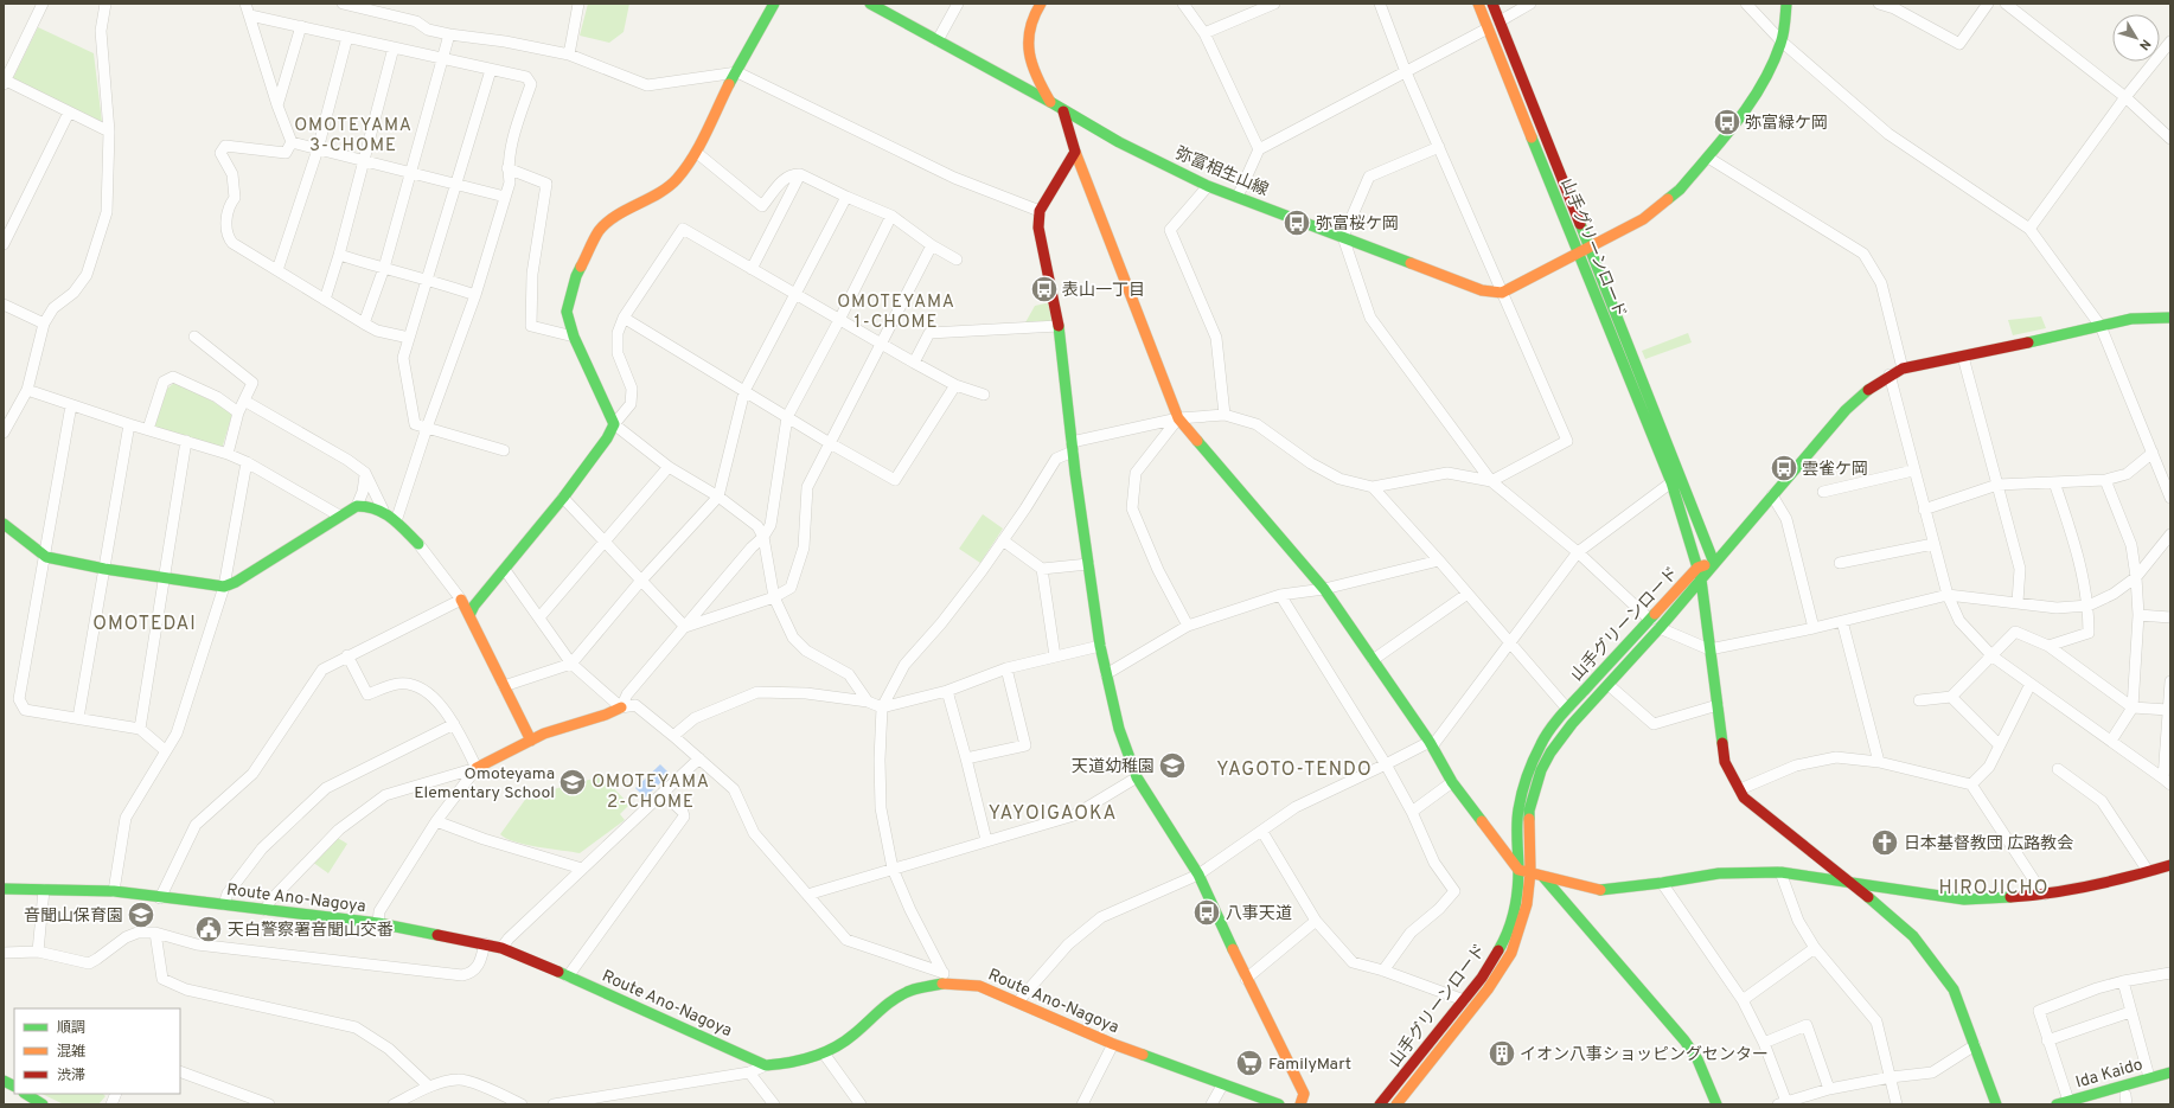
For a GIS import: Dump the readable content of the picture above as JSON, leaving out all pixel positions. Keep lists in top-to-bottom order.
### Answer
{
  "streets": {
    "main road": [
      "弥富相生山線",
      "山手グリーンロード",
      "Route Ano-Nagoya",
      "Ida Kaido"
    ]
  },
  "districts": [
    "OMOTEYAMA 3-CHOME",
    "OMOTEYAMA 1-CHOME",
    "OMOTEDAI",
    "YAGOTO-TENDO",
    "OMOTEYAMA 2-CHOME",
    "YAYOIGAOKA",
    "HIROJICHO"
  ],
  "places": {
    "bus stop": [
      "弥富緑ケ岡",
      "弥富桜ケ岡",
      "表山一丁目",
      "雲雀ケ岡",
      "八事天道"
    ],
    "school or university": ["天道幼稚園", "Omoteyama Elementary School", "音聞山保育園"],
    "church": ["日本基督教団 広路教会"],
    "public building": ["天白警察署音聞山交番"],
    "building": ["イオン八事ショッピングセンター"],
    "supermarket": ["FamilyMart"]
  },
  "legend": ["順調", "混雑", "渋滞"],
  "north": "bottom right"
}
